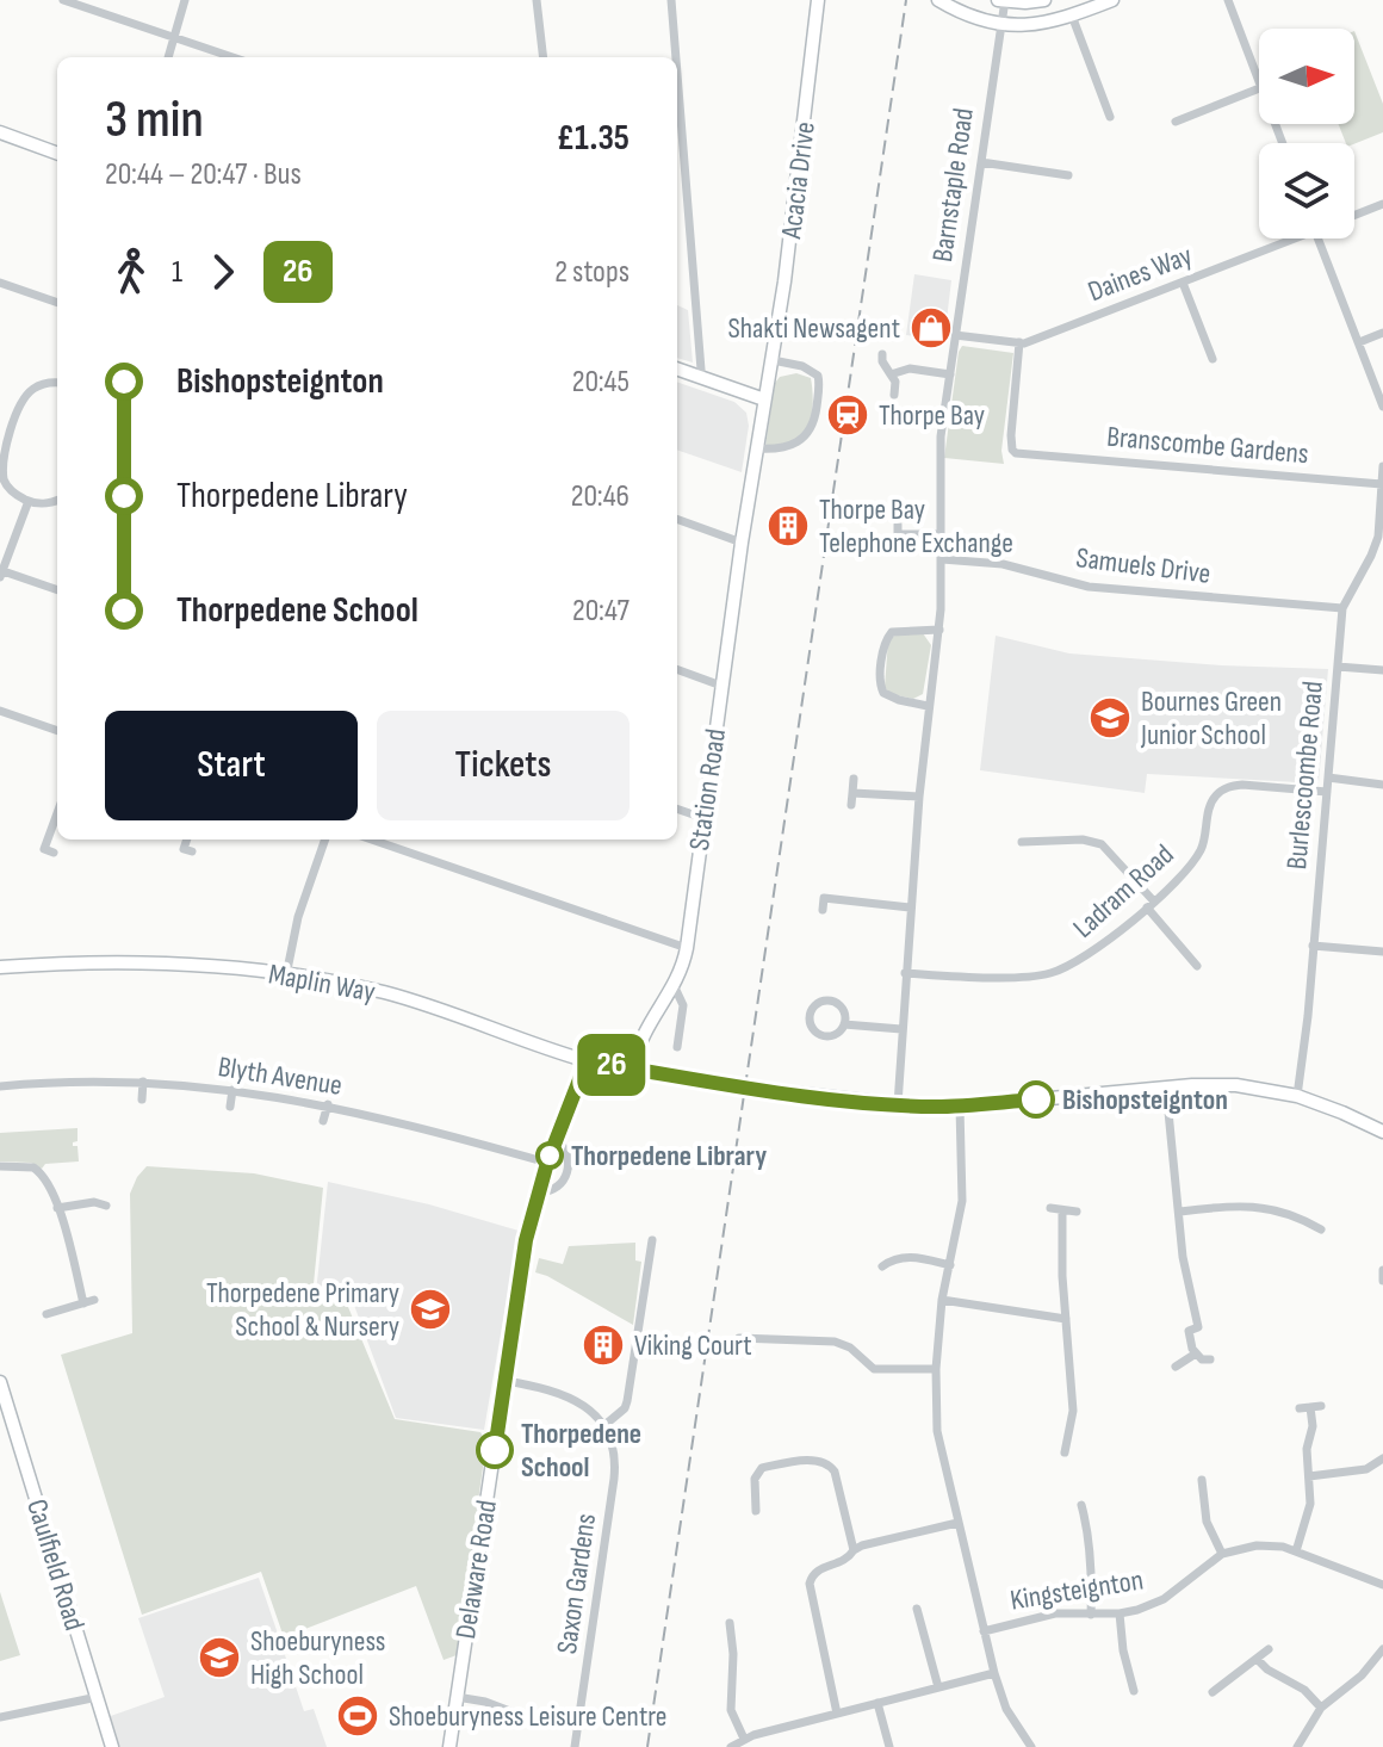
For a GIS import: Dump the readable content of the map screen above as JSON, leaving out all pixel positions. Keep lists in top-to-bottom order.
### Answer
{
  "streets": {
    "street": [
      "Acacia Drive",
      "Barnstaple Road",
      "Daines Way",
      "Branscombe Gardens",
      "Samuels Drive",
      "Burlescoombe Road",
      "Station Road",
      "Ladram Road",
      "Maplin Way",
      "Blyth Avenue",
      "Caulfield Road",
      "Delaware Road",
      "Saxon Gardens",
      "Kingsteignton"
    ]
  },
  "crossings": [
    ["Acacia Drive", "Station Road"],
    ["Barnstaple Road", "Daines Way"],
    ["Barnstaple Road", "Samuels Drive"],
    ["Barnstaple Road", "Ladram Road"],
    ["Barnstaple Road", "Maplin Way"],
    ["Daines Way", "Branscombe Gardens"],
    ["Branscombe Gardens", "Burlescoombe Road"],
    ["Samuels Drive", "Burlescoombe Road"],
    ["Burlescoombe Road", "Ladram Road"],
    ["Burlescoombe Road", "Maplin Way"],
    ["Station Road", "Maplin Way"],
    ["Maplin Way", "Delaware Road"],
    ["Blyth Avenue", "Delaware Road"]
  ],
  "places": {
    "shop": ["Shakti Newsagent"],
    "station": ["Thorpe Bay"],
    "building": ["Thorpe Bay Telephone Exchange", "Viking Court"],
    "school or university": ["Bournes Green Junior School", "Thorpedene Primary School & Nursery", "Shoeburyness High School"],
    "other": ["Bishopsteignton", "Thorpedene Library", "Thorpedene School"],
    "sports": ["Shoeburyness Leisure Centre"]
  },
  "lines": ["bus line 26"],
  "north": "right",
  "page": {
    "on_map": "26",
    "heading": ["3 min", "20:44 – 20:47 · Bus", "£1.35"],
    "legs": ["1", "26", "2 stops"],
    "list": [
      {
        "name": "Bishopsteignton",
        "value": "20:45"
      },
      {
        "name": "Thorpedene Library",
        "value": "20:46"
      },
      {
        "name": "Thorpedene School",
        "value": "20:47"
      }
    ],
    "buttons": ["Start", "Tickets"]
  }
}
